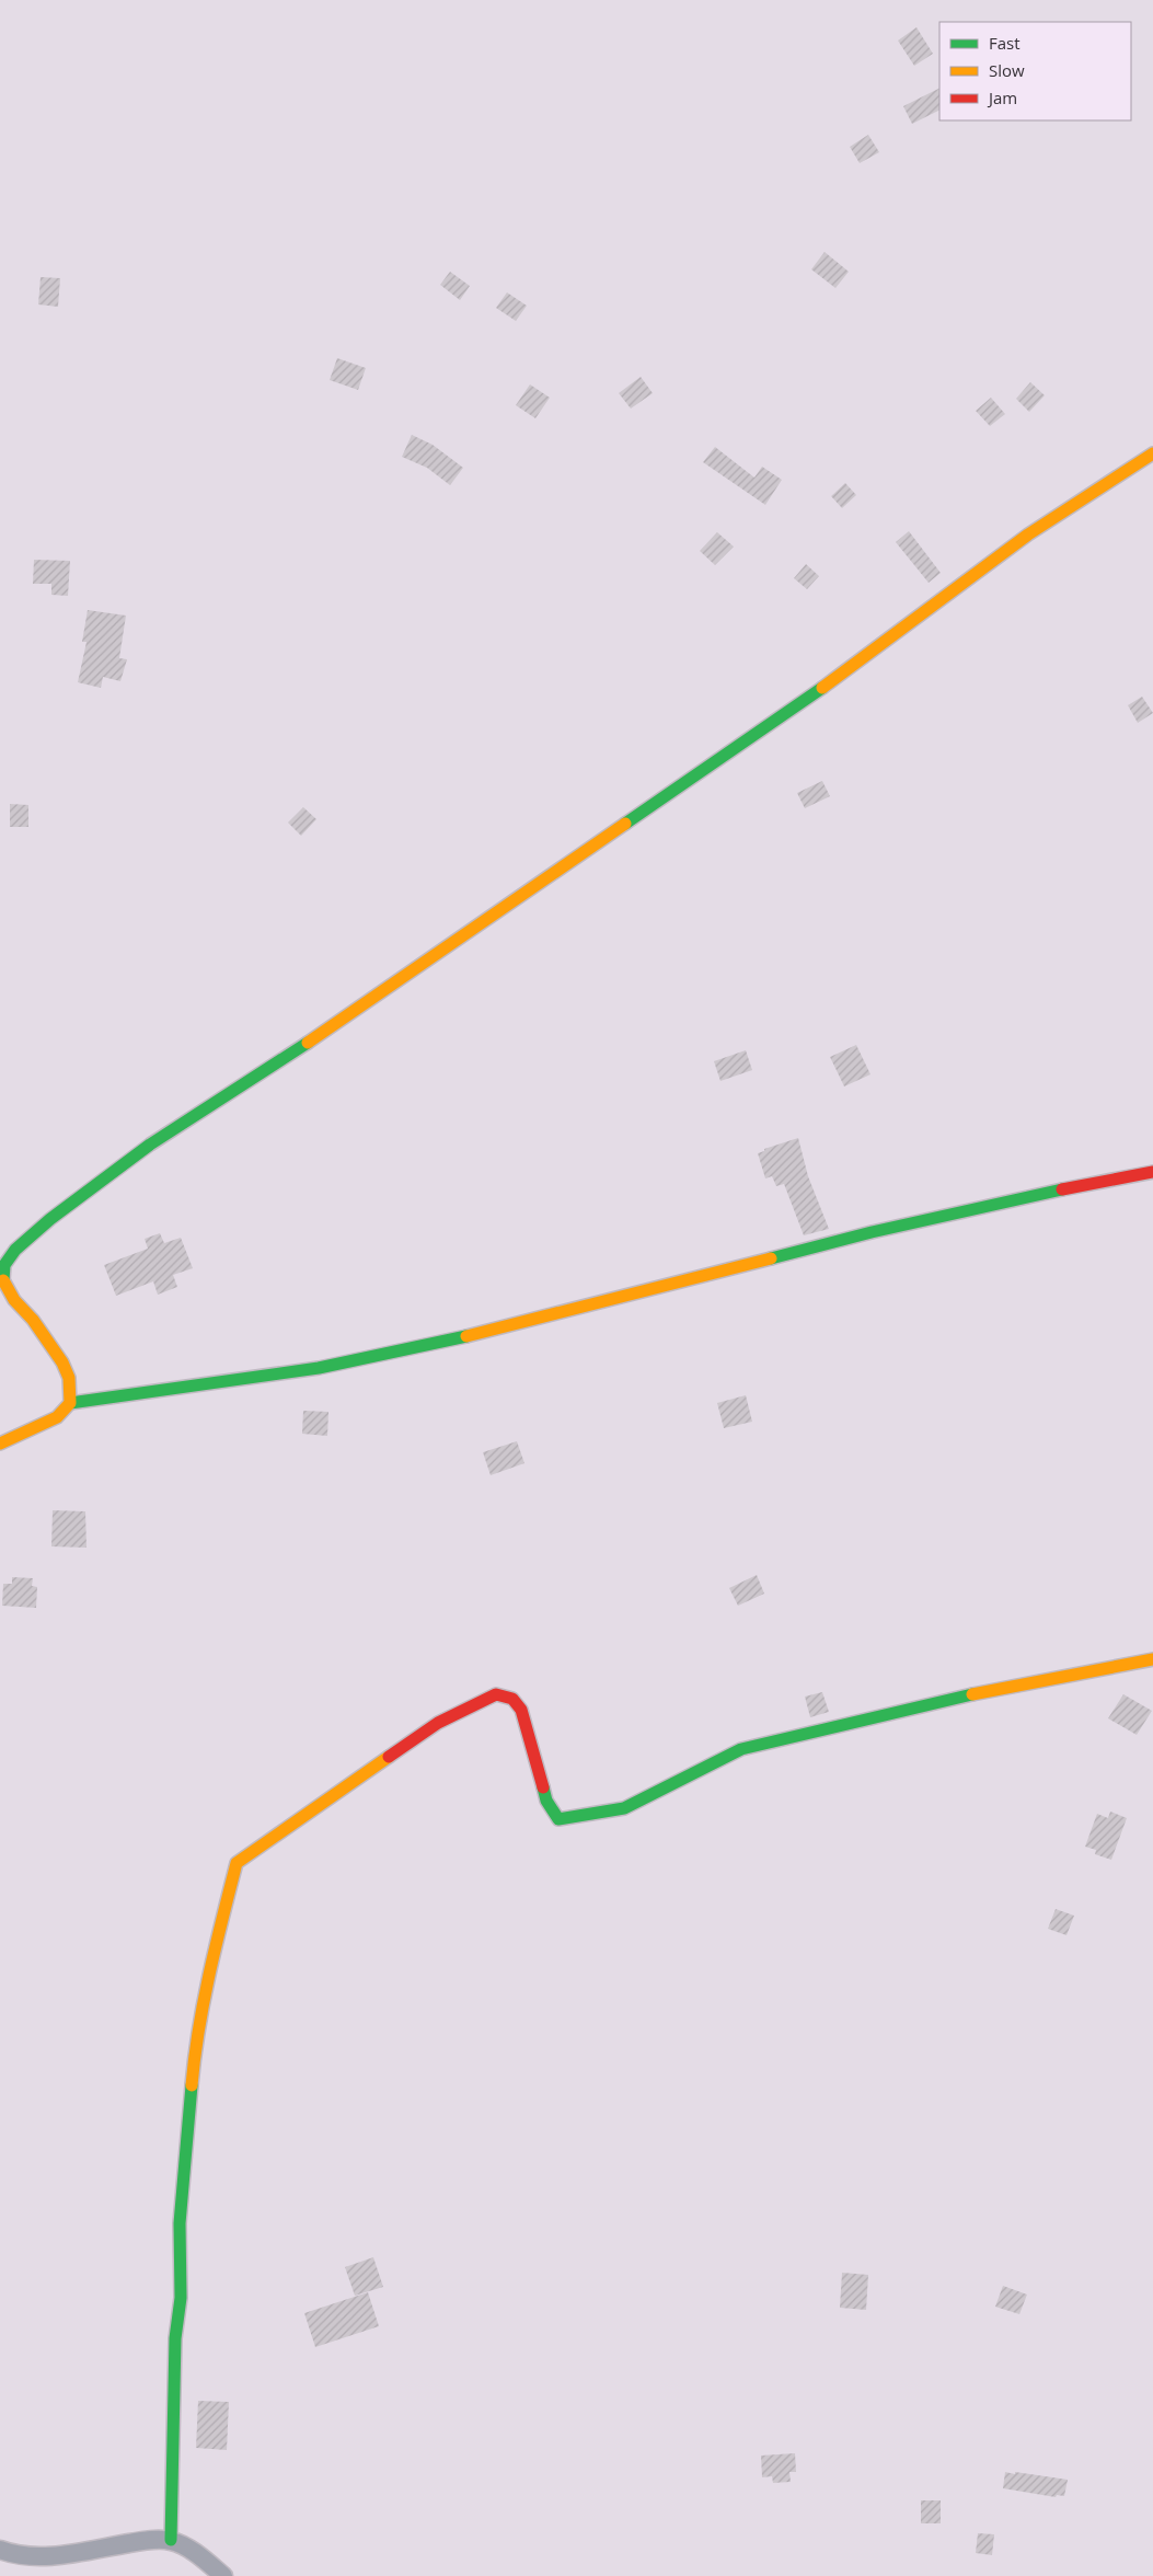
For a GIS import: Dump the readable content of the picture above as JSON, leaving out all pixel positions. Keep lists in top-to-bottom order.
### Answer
{
  "legend": ["Fast", "Slow", "Jam"]
}
